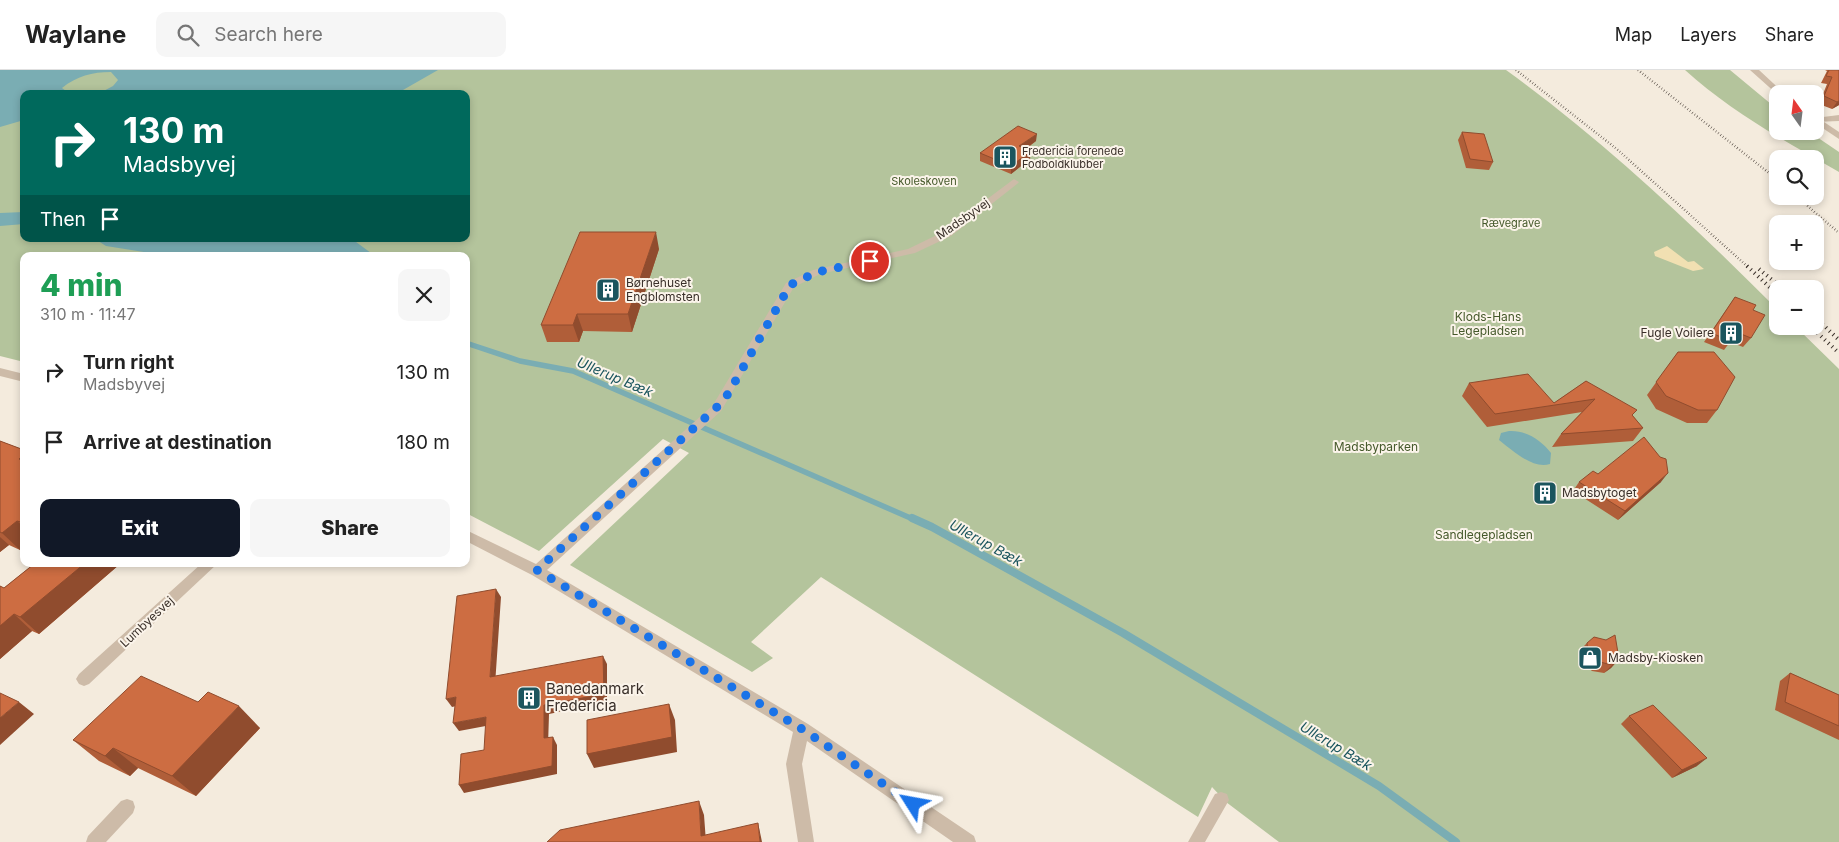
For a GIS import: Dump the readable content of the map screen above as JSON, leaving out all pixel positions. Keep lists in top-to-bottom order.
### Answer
{
  "streets": {
    "street": ["Madsbyvej", "Lumbyesvej"]
  },
  "water": ["Ullerup Bæk"],
  "parks": [
    "Skoleskoven",
    "Rævegrave",
    "Klods-Hans Legepladsen",
    "Madsbyparken",
    "Sandlegepladsen"
  ],
  "places": {
    "building": [
      "Fredericia forenede Fodboldklubber",
      "Børnehuset Engblomsten",
      "Fugle Voilere",
      "Madsbytoget",
      "Banedanmark Fredericia"
    ],
    "shop": ["Madsby-Kiosken"]
  },
  "north": "top",
  "page": {
    "header": "Waylane",
    "search": "Search here",
    "nav": ["Map", "Layers", "Share"],
    "map_buttons": ["+", "−"],
    "turn": ["130 m", "Madsbyvej"],
    "then": "Then",
    "heading": ["4 min", "310 m · 11:47"],
    "list": [
      {
        "name": "Turn right",
        "note": "Madsbyvej",
        "value": "130 m"
      },
      {
        "name": "Arrive at destination",
        "value": "180 m"
      }
    ],
    "buttons": ["Exit", "Share"]
  }
}
